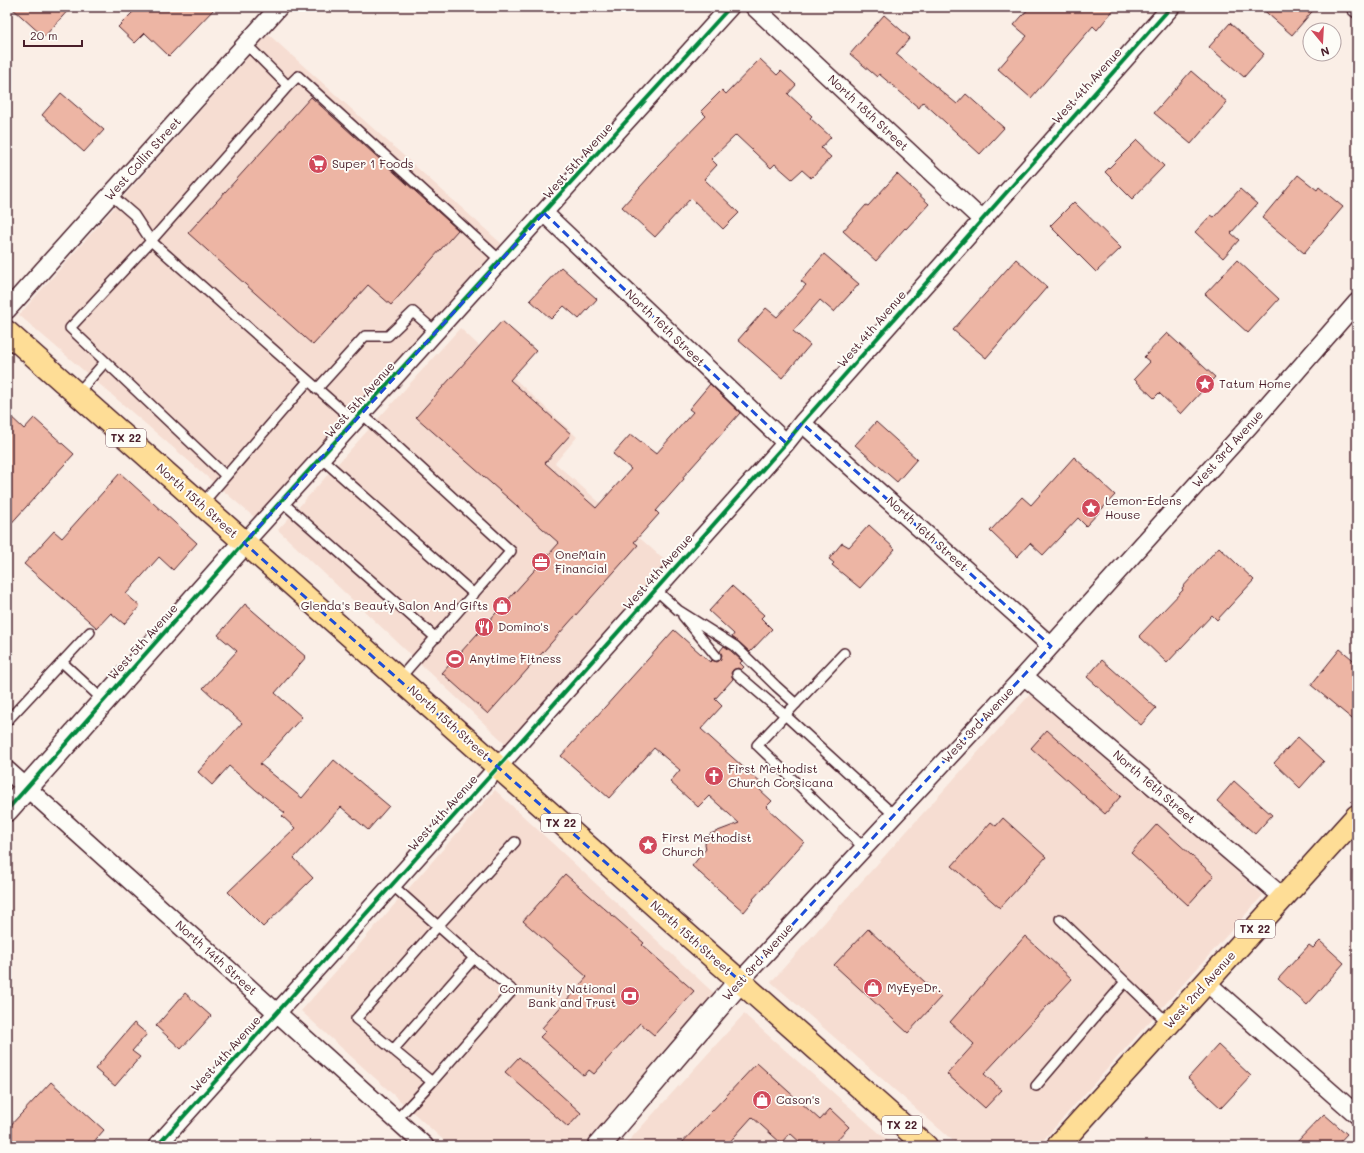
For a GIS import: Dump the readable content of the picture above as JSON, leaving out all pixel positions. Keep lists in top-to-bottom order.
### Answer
{
  "streets": {
    "main road": ["TX 22", "North 15th Street", "West 2nd Avenue"],
    "street": [
      "West 4th Avenue",
      "North 18th Street",
      "West Collin Street",
      "West 5th Avenue",
      "North 16th Street",
      "West 3rd Avenue",
      "North 14th Street"
    ]
  },
  "crossings": [
    ["West 4th Avenue", "North 18th Street"],
    ["West 4th Avenue", "North 16th Street"],
    ["West 4th Avenue", "North 15th Street"],
    ["West 4th Avenue", "North 14th Street"],
    ["West 5th Avenue", "North 16th Street"],
    ["West 5th Avenue", "North 15th Street"],
    ["West 5th Avenue", "North 14th Street"],
    ["North 16th Street", "West 3rd Avenue"],
    ["North 16th Street", "West 2nd Avenue"],
    ["West 3rd Avenue", "North 15th Street"]
  ],
  "places": {
    "supermarket": ["Super 1 Foods"],
    "place": ["Tatum Home", "Lemon-Edens House", "First Methodist Church"],
    "office": ["OneMain Financial"],
    "shop": ["Glenda's Beauty Salon And Gifts", "MyEyeDr.", "Cason's"],
    "restaurant": ["Domino's"],
    "sports": ["Anytime Fitness"],
    "church": ["First Methodist Church Corsicana"],
    "bank": ["Community National Bank and Trust"]
  },
  "scale_bar": "20 m",
  "north": "bottom"
}
